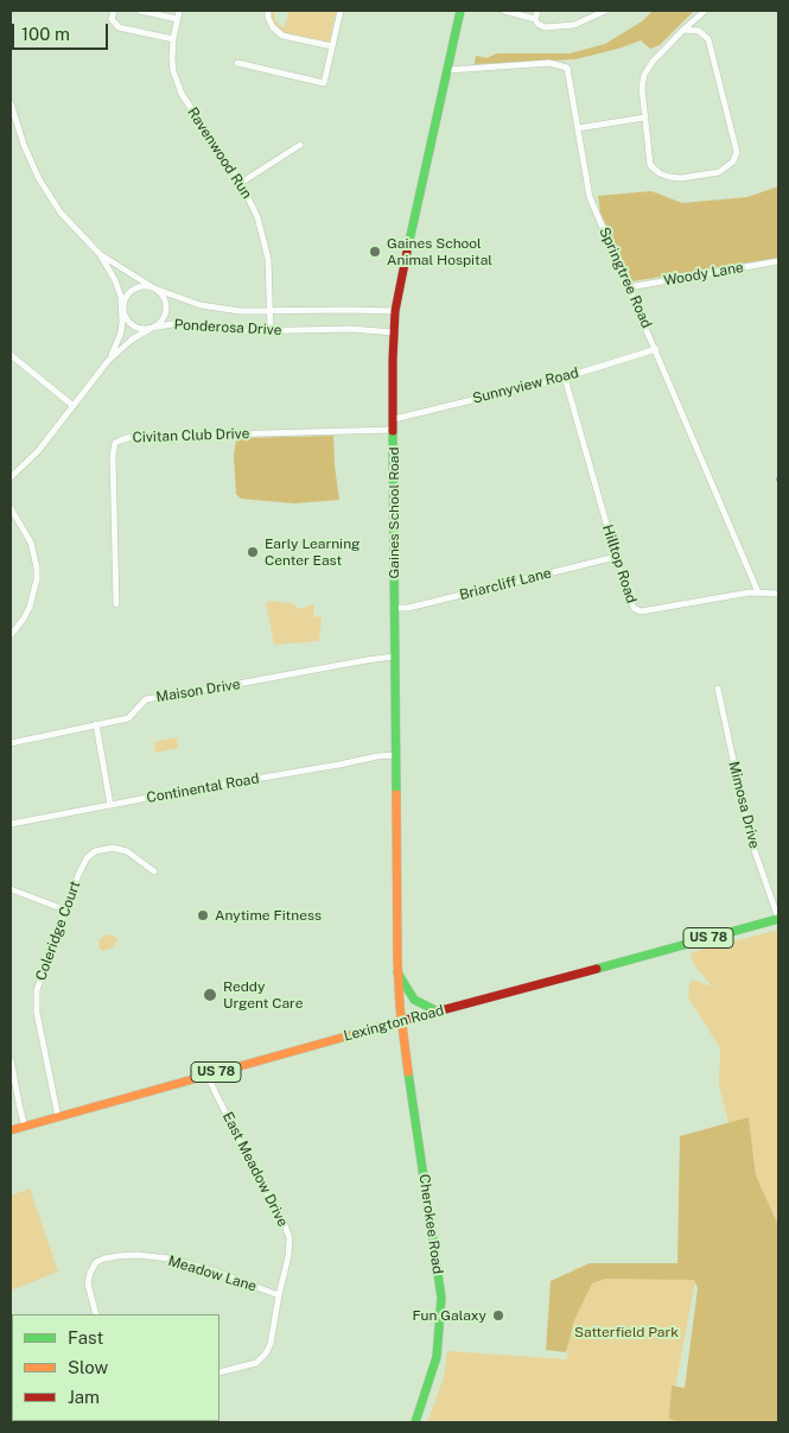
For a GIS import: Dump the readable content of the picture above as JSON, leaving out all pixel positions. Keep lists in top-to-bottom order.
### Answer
{
  "streets": {
    "main road": [
      "Gaines School Road",
      "US 78",
      "Lexington Road",
      "Cherokee Road"
    ],
    "street": [
      "Ravenwood Run",
      "Woody Lane",
      "Springtree Road",
      "Ponderosa Drive",
      "Sunnyview Road",
      "Civitan Club Drive",
      "Hilltop Road",
      "Briarcliff Lane",
      "Maison Drive",
      "Continental Road",
      "Mimosa Drive",
      "Coleridge Court",
      "East Meadow Drive",
      "Meadow Lane"
    ]
  },
  "crossings": [
    ["Ravenwood Run", "Ponderosa Drive"],
    ["Woody Lane", "Springtree Road"],
    ["Springtree Road", "Sunnyview Road"],
    ["Springtree Road", "Gaines School Road"],
    ["Springtree Road", "Hilltop Road"],
    ["Ponderosa Drive", "Gaines School Road"],
    ["Sunnyview Road", "Gaines School Road"],
    ["Sunnyview Road", "Hilltop Road"],
    ["Civitan Club Drive", "Gaines School Road"],
    ["Gaines School Road", "Briarcliff Lane"],
    ["Gaines School Road", "Maison Drive"],
    ["Gaines School Road", "Continental Road"],
    ["Gaines School Road", "Lexington Road"],
    ["Gaines School Road", "Cherokee Road"],
    ["Hilltop Road", "Briarcliff Lane"],
    ["Mimosa Drive", "Lexington Road"],
    ["Coleridge Court", "Lexington Road"],
    ["Lexington Road", "East Meadow Drive"],
    ["Lexington Road", "Cherokee Road"],
    ["East Meadow Drive", "Meadow Lane"]
  ],
  "parks": ["Satterfield Park"],
  "places": [
    "Gaines School Animal Hospital",
    "Early Learning Center East",
    "Anytime Fitness",
    "Reddy Urgent Care",
    "Fun Galaxy"
  ],
  "legend": ["Fast", "Slow", "Jam"],
  "scale_bar": "100 m"
}
